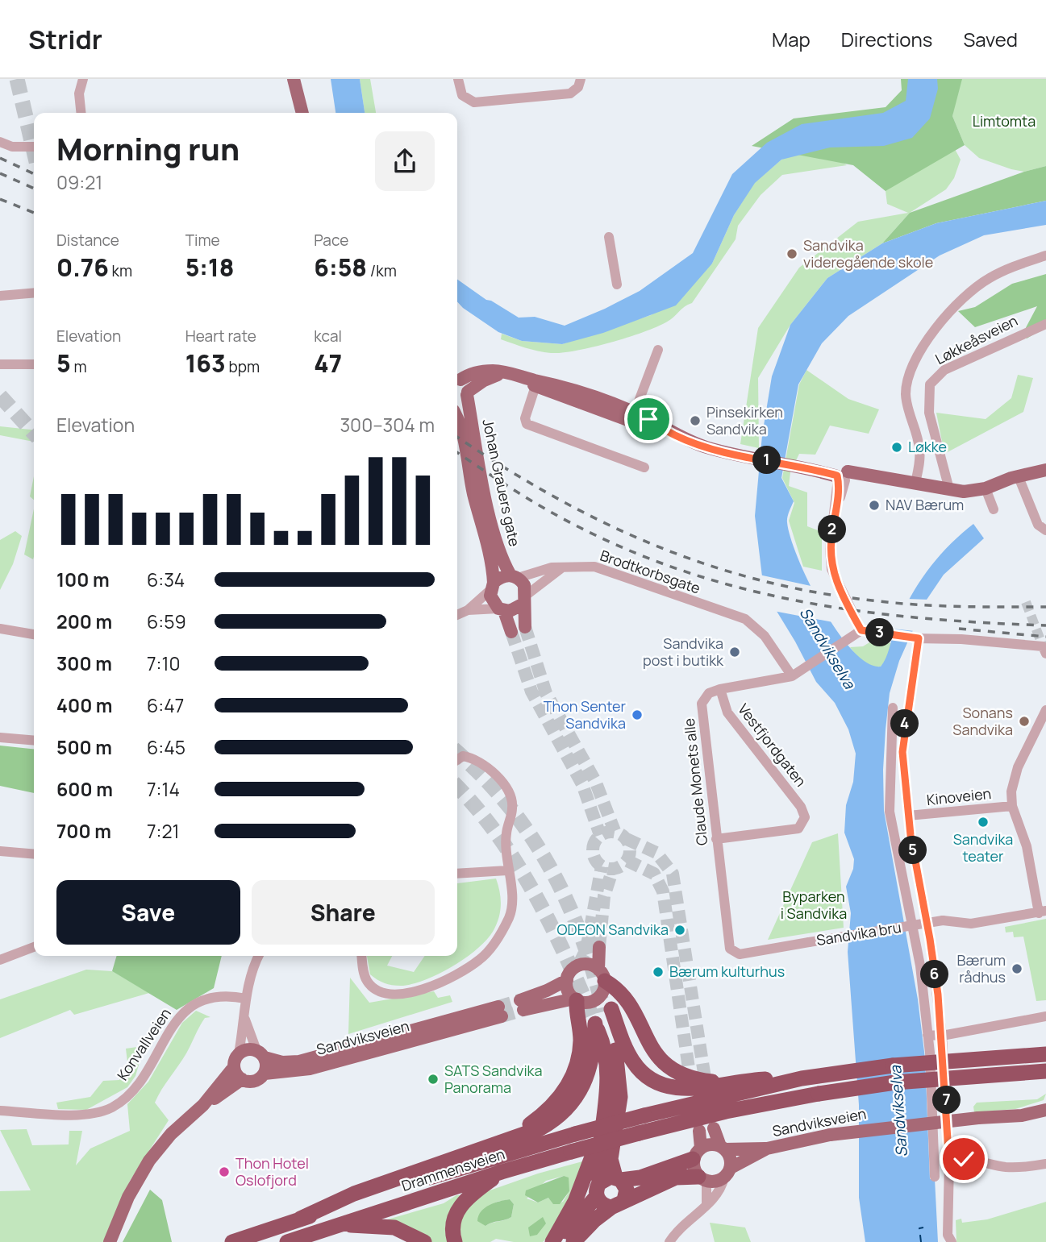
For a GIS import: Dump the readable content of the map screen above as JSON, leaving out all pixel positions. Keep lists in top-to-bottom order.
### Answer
{
  "streets": {
    "highway": ["Drammensveien"],
    "main road": ["Johan Grauers gate", "Sandviksveien"],
    "street": [
      "Løkkeåsveien",
      "Brodtkorbsgate",
      "Vestfjordgaten",
      "Claude Monets alle",
      "Kinoveien",
      "Sandvika bru",
      "Konvallveien"
    ]
  },
  "crossings": [
    ["Johan Grauers gate", "Brodtkorbsgate"],
    ["Vestfjordgaten", "Claude Monets alle"],
    ["Claude Monets alle", "Sandvika bru"]
  ],
  "water": ["Sandvikselva"],
  "parks": ["Limtomta", "Byparken i Sandvika"],
  "places": [
    "Sandvika videregående skole",
    "Pinsekirken Sandvika",
    "Løkke",
    "NAV Bærum",
    "Sandvika post i butikk",
    "Thon Senter Sandvika",
    "Sonans Sandvika",
    "Sandvika teater",
    "ODEON Sandvika",
    "Bærum rådhus",
    "Bærum kulturhus",
    "SATS Sandvika Panorama",
    "Thon Hotel Oslofjord"
  ],
  "page": {
    "header": "Stridr",
    "nav": ["Map", "Directions", "Saved"],
    "heading": ["Morning run", "09:21"],
    "stats": [
      ["Distance", "0.76 km"],
      ["Time", "5:18"],
      ["Pace", "6:58 /km"],
      ["Elevation", "5 m"],
      ["Heart rate", "163 bpm"],
      ["kcal", "47"]
    ],
    "chart": ["Elevation", "300–304 m"],
    "pins": [
      "1",
      "2",
      "3",
      "4",
      "5",
      "6",
      "7"
    ],
    "list": [
      {
        "name": "100 m",
        "note": "6:34"
      },
      {
        "name": "200 m",
        "note": "6:59"
      },
      {
        "name": "300 m",
        "note": "7:10"
      },
      {
        "name": "400 m",
        "note": "6:47"
      },
      {
        "name": "500 m",
        "note": "6:45"
      },
      {
        "name": "600 m",
        "note": "7:14"
      },
      {
        "name": "700 m",
        "note": "7:21"
      }
    ],
    "buttons": ["Save", "Share"]
  }
}
